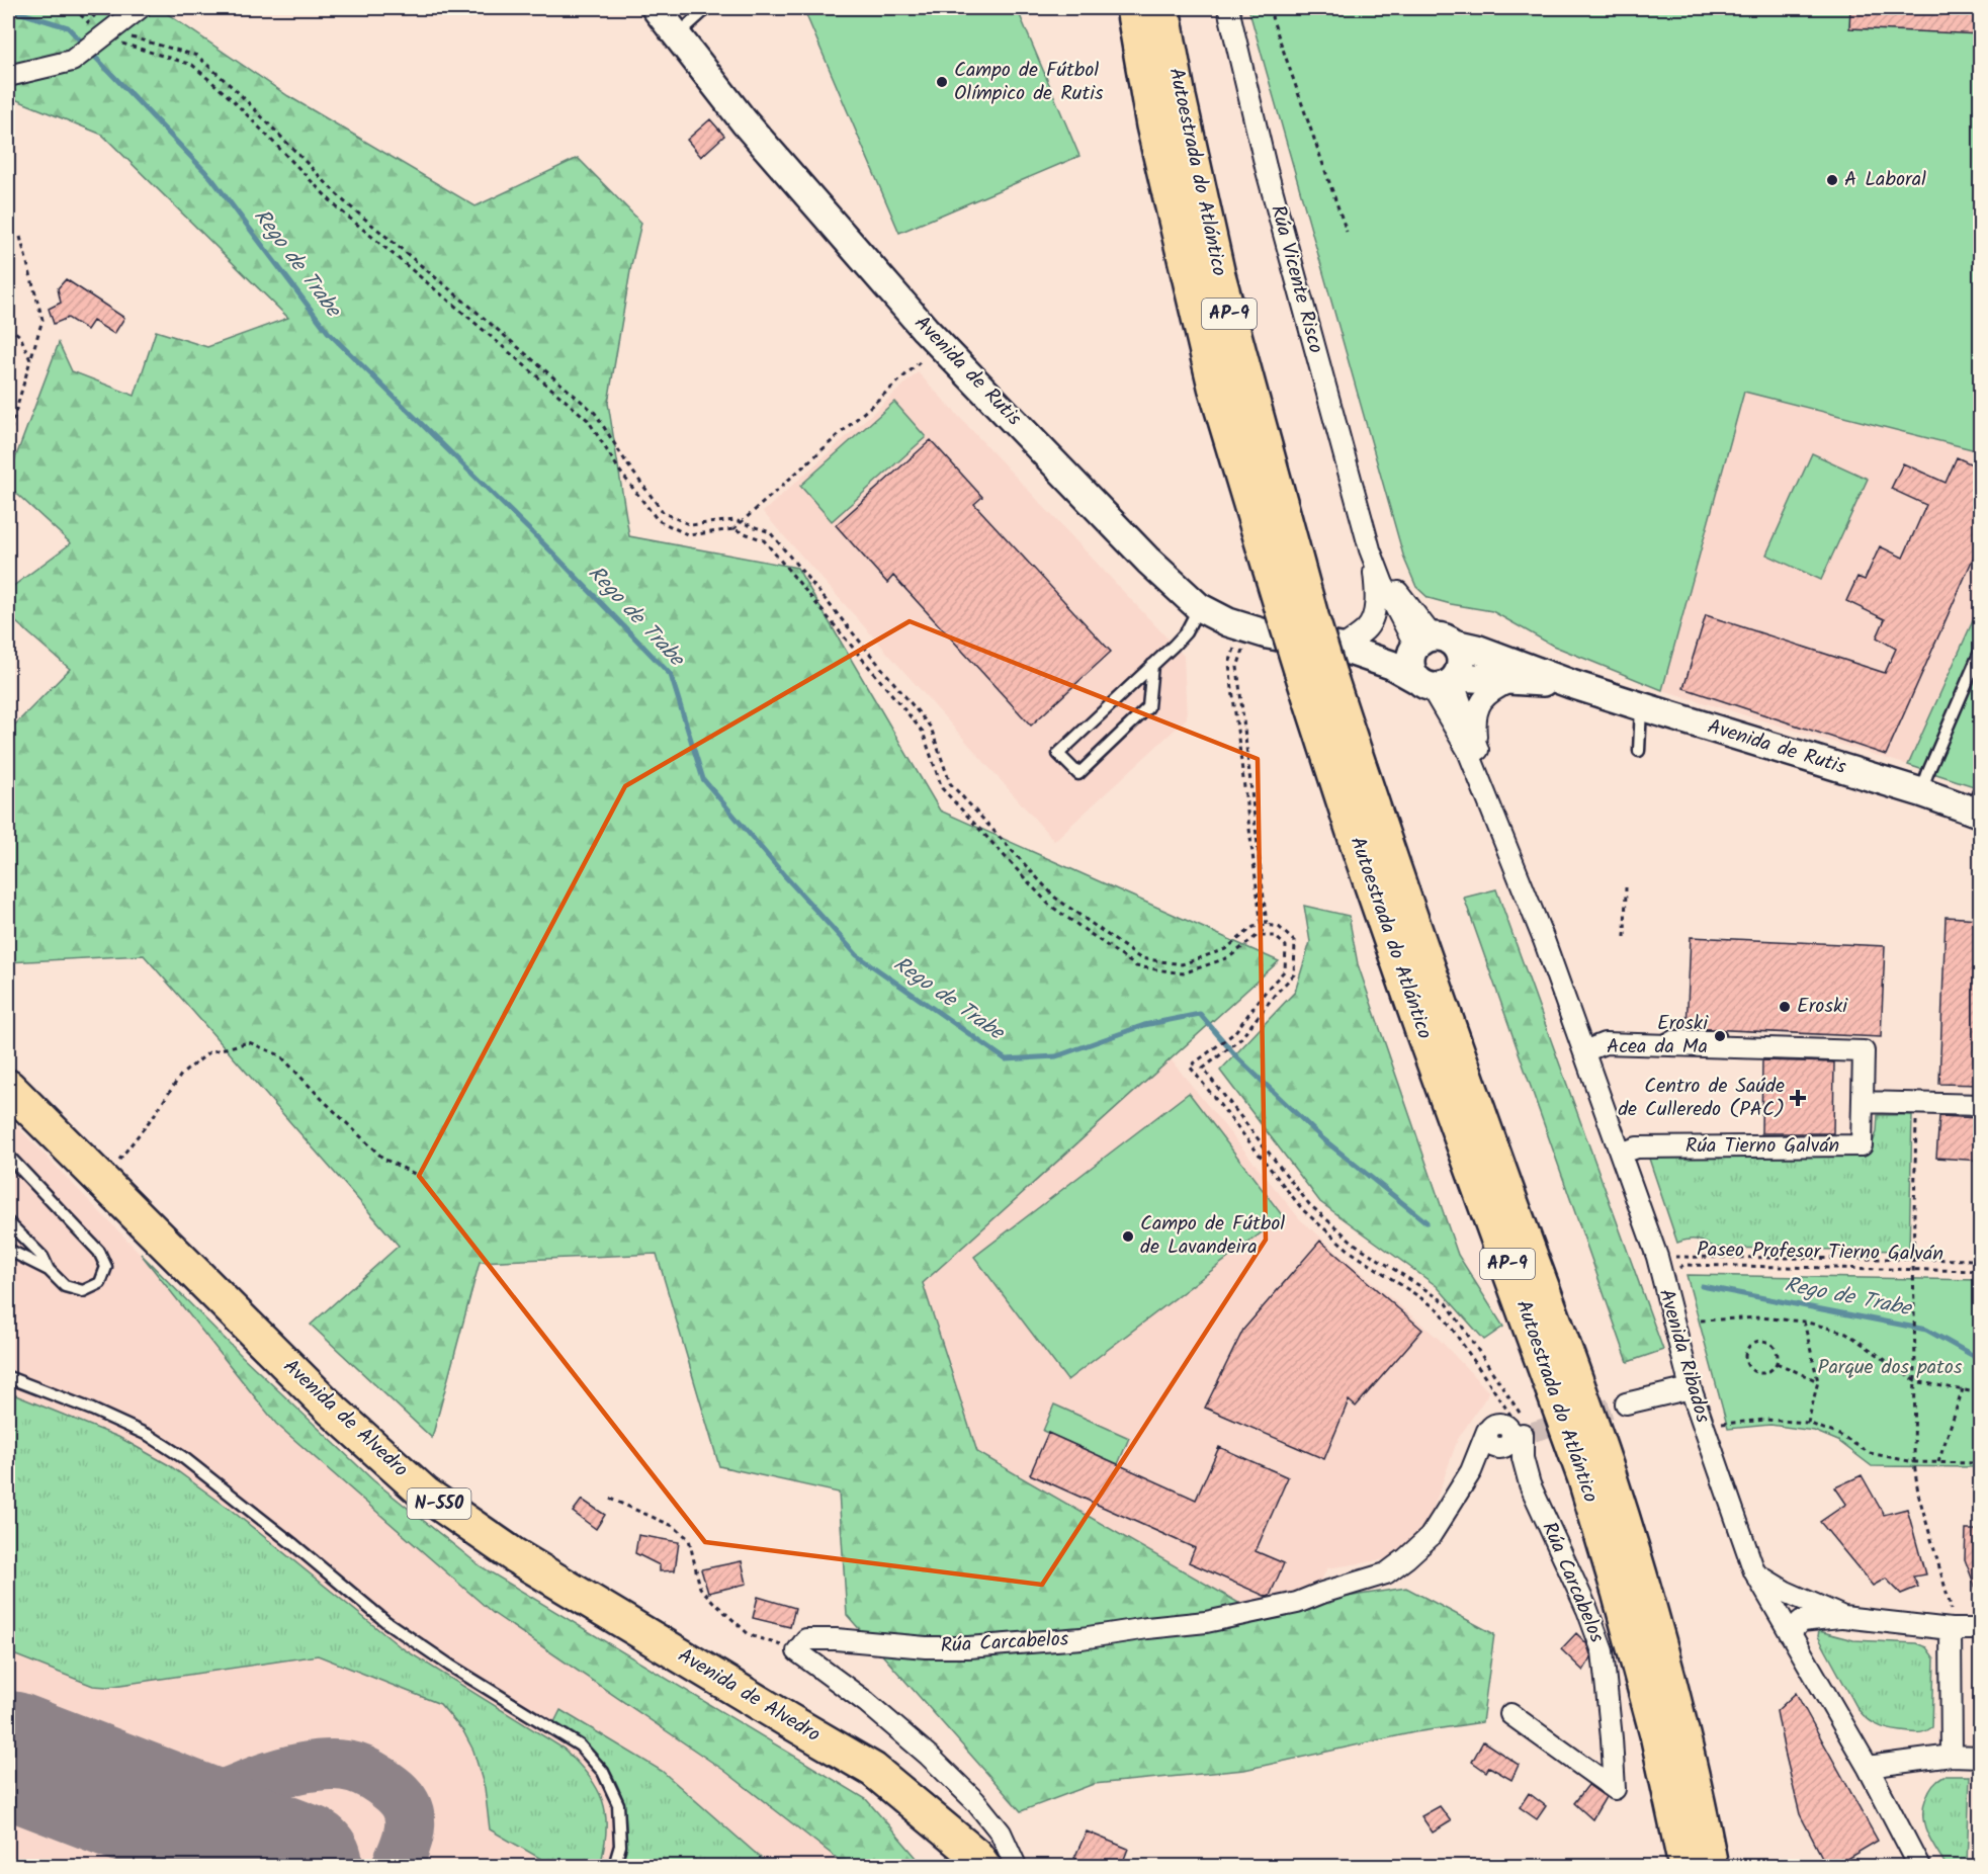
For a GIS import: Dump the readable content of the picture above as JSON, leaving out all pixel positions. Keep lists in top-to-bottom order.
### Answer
{
  "streets": {
    "highway": [
      "Autoestrada do Atlántico",
      "AP-9",
      "Avenida de Alvedro",
      "N-550"
    ],
    "street": [
      "Rúa Vicente Risco",
      "Avenida de Rutis",
      "Rúa Tierno Galván",
      "Avenida Ribados",
      "Rúa Carcabelos"
    ],
    "path": ["Paseo Profesor Tierno Galván"]
  },
  "crossings": [
    ["Autoestrada do Atlántico", "AP-9"],
    ["Autoestrada do Atlántico", "Avenida de Rutis"],
    ["Rúa Vicente Risco", "Avenida de Rutis"],
    ["AP-9", "Avenida de Rutis"],
    ["Avenida de Rutis", "Avenida Ribados"],
    ["Rúa Tierno Galván", "Avenida Ribados"],
    ["Paseo Profesor Tierno Galván", "Avenida Ribados"]
  ],
  "water": ["Rego de Trabe"],
  "parks": ["Parque dos patos"],
  "places": {
    "other": [
      "Campo de Fútbol Olímpico de Rutis",
      "A Laboral",
      "Eroski",
      "Eroski Acea da Ma",
      "Campo de Fútbol de Lavandeira"
    ],
    "health": ["Centro de Saúde de Culleredo (PAC)"]
  }
}
